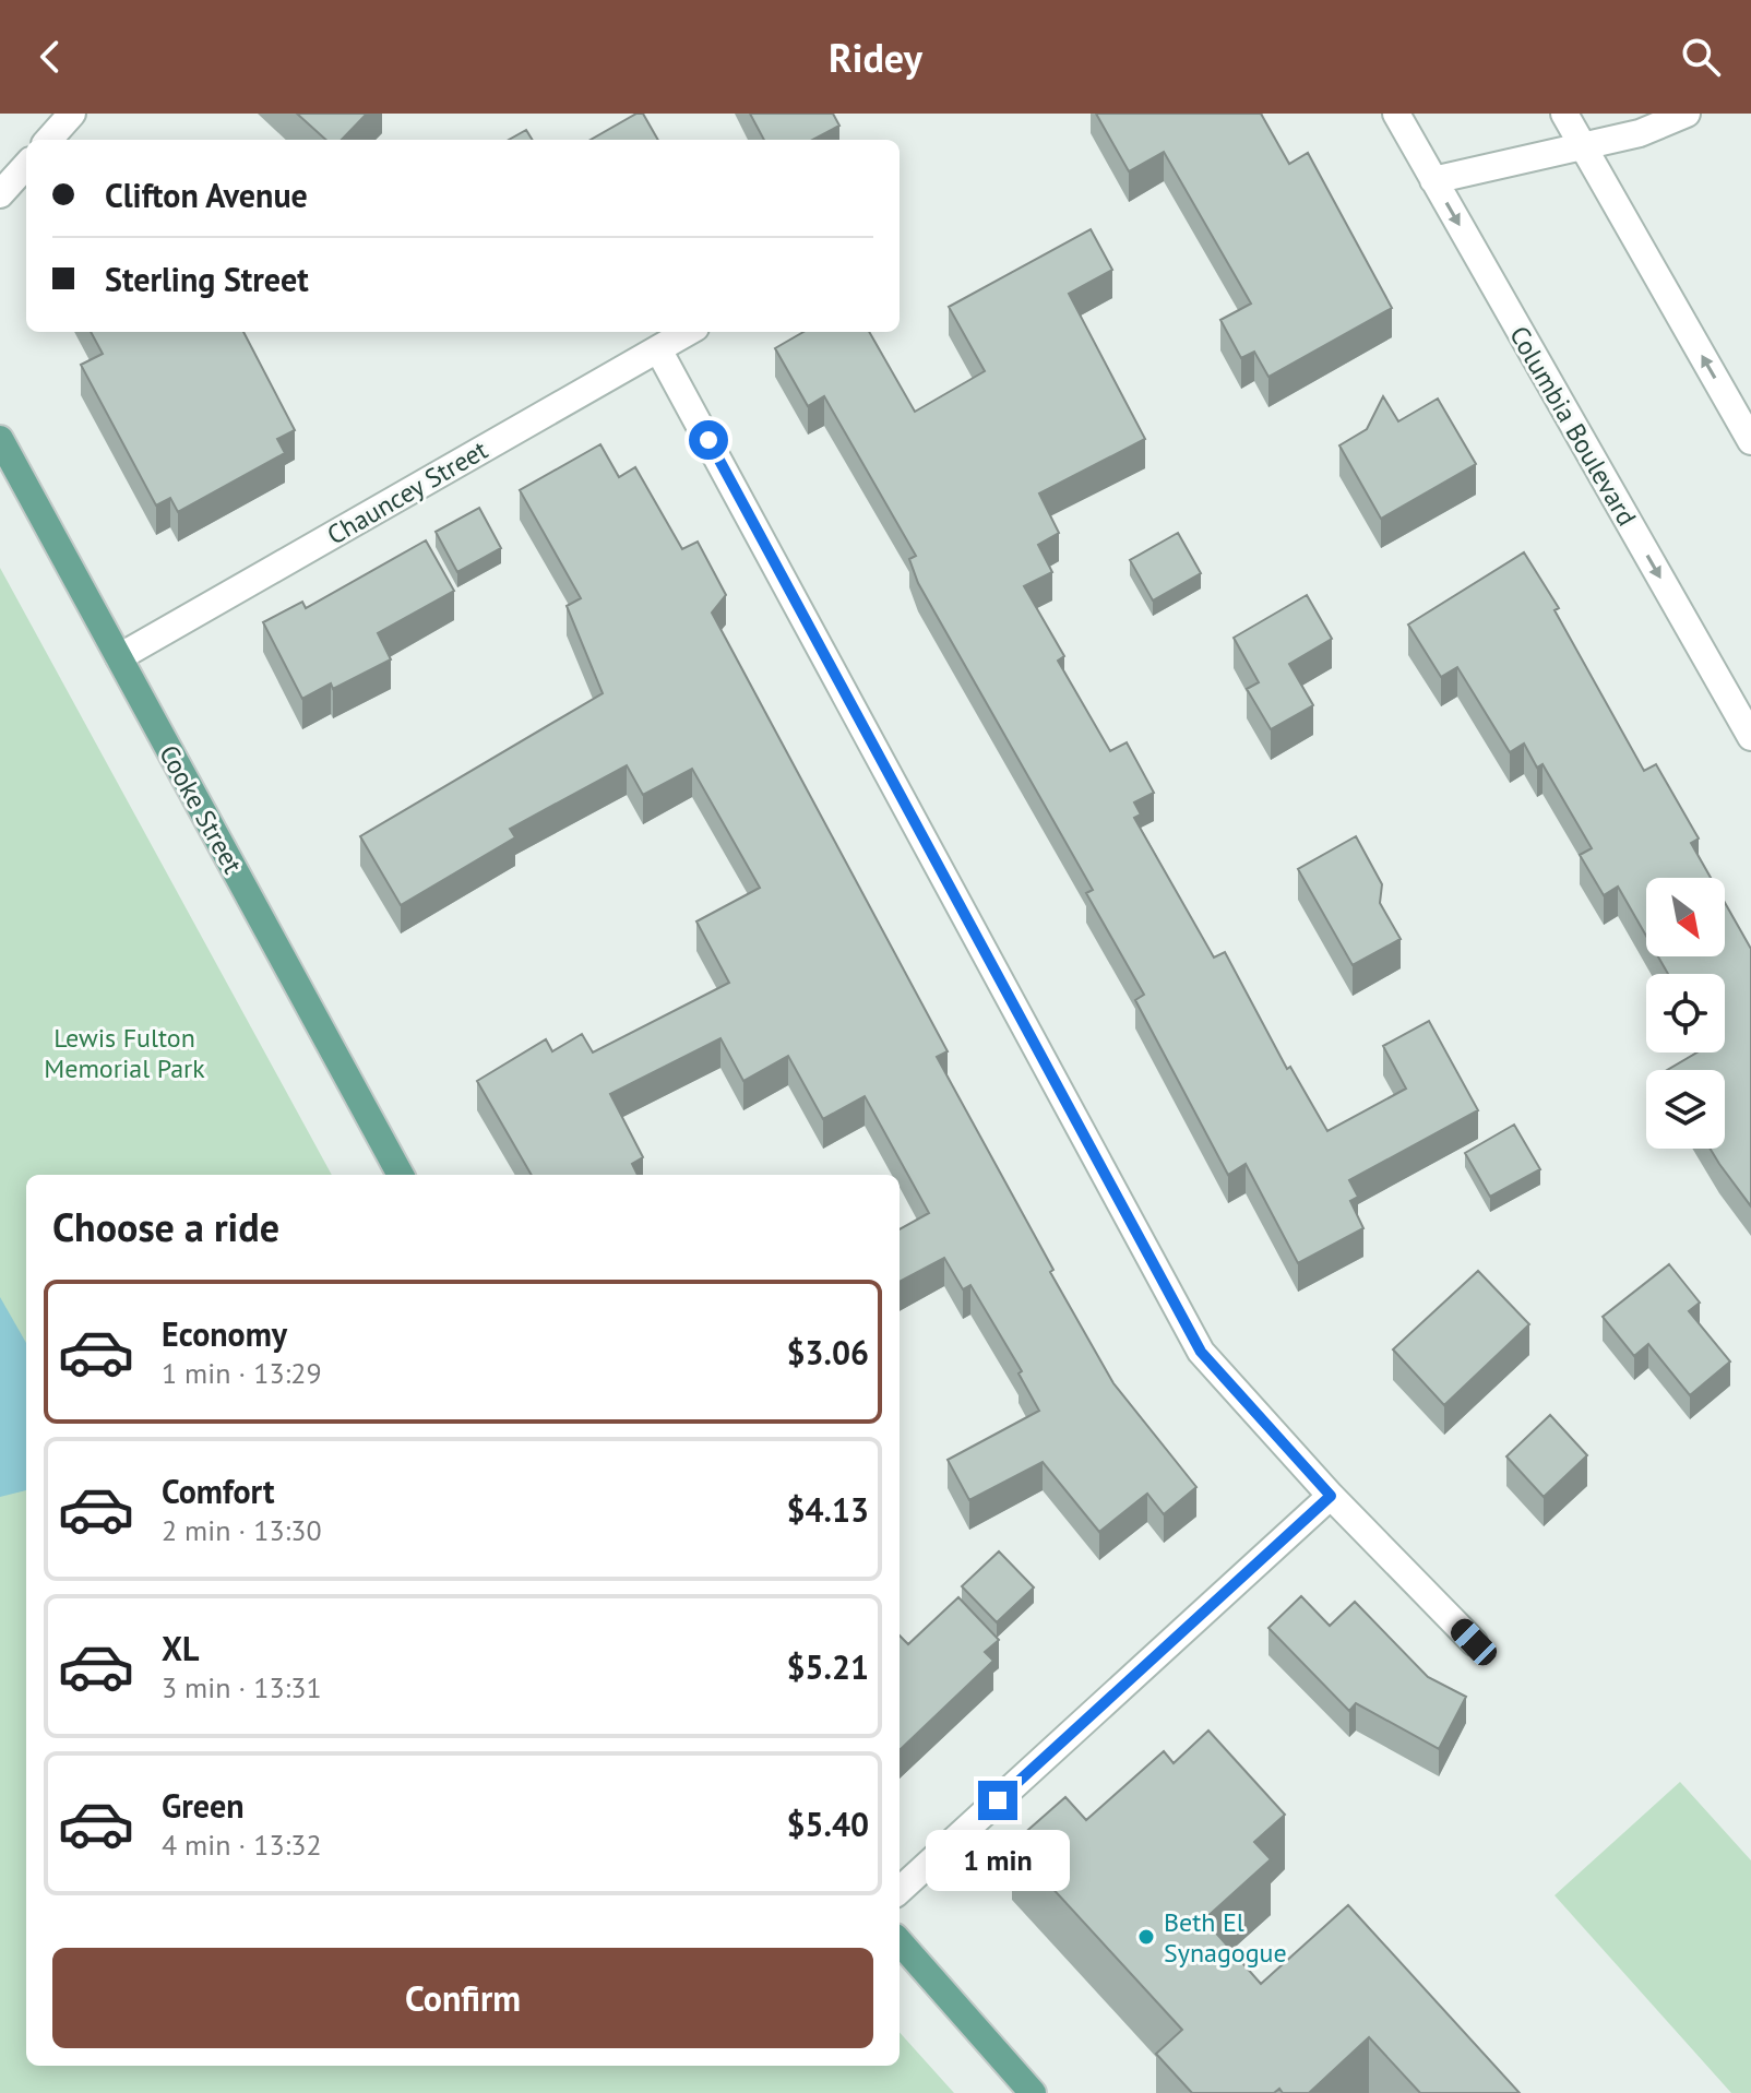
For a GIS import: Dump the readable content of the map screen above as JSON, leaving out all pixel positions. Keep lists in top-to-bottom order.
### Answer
{
  "streets": {
    "main road": ["Cooke Street"],
    "street": ["Columbia Boulevard", "Chauncey Street"]
  },
  "crossings": [
    ["Chauncey Street", "Cooke Street"]
  ],
  "parks": ["Lewis Fulton Memorial Park"],
  "places": ["Beth El Synagogue"],
  "north": "bottom right",
  "page": {
    "header": "Ridey",
    "banner": ["Clifton Avenue", "Sterling Street"],
    "heading": "Choose a ride",
    "list": [
      {
        "name": "Economy",
        "note": "1 min · 13:29",
        "value": "$3.06"
      },
      {
        "name": "Comfort",
        "note": "2 min · 13:30",
        "value": "$4.13"
      },
      {
        "name": "XL",
        "note": "3 min · 13:31",
        "value": "$5.21"
      },
      {
        "name": "Green",
        "note": "4 min · 13:32",
        "value": "$5.40"
      }
    ],
    "bubble": "1 min",
    "buttons": "Confirm"
  }
}
